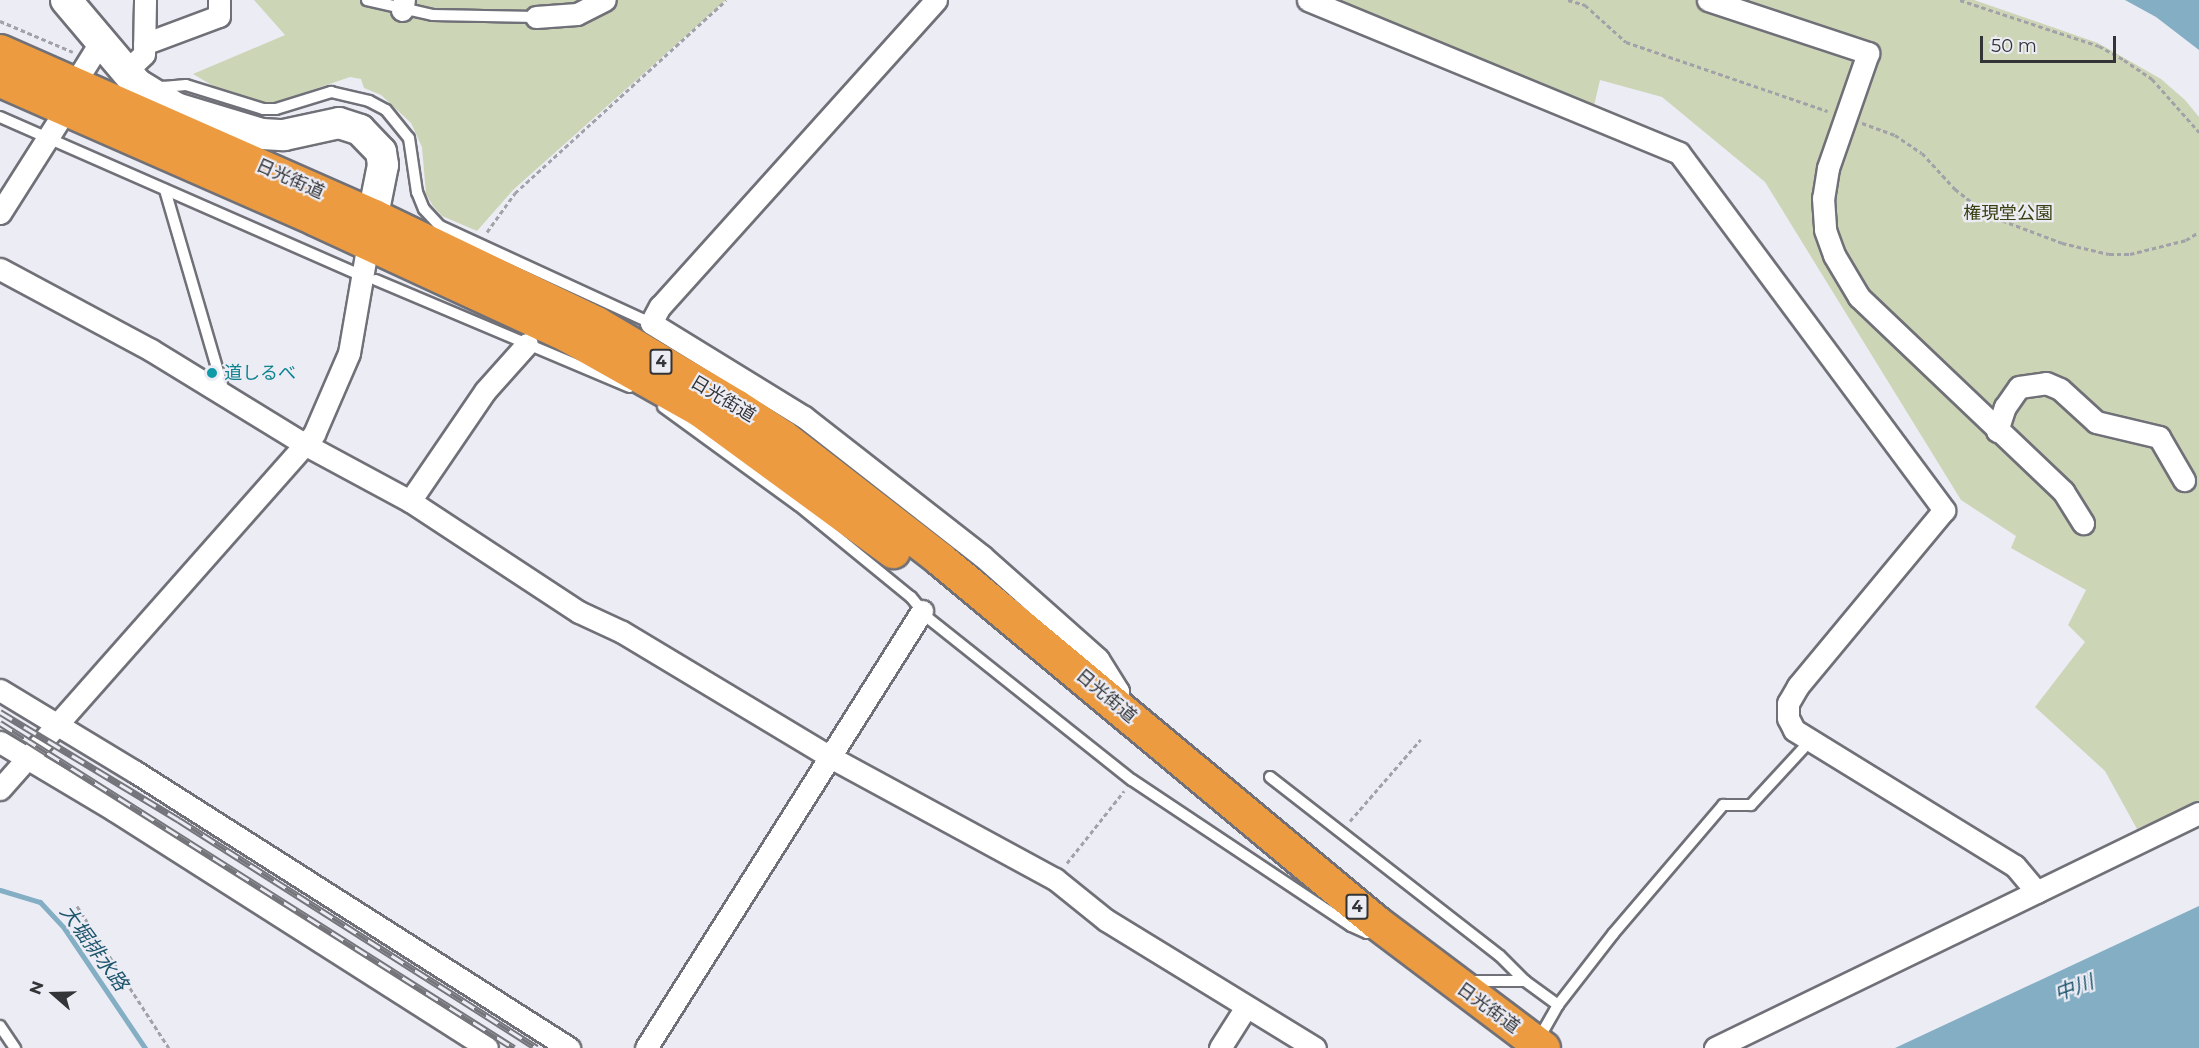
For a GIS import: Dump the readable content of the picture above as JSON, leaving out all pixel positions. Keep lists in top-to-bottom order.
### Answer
{
  "streets": {
    "highway": ["日光街道", "4"]
  },
  "water": ["大堀排水路", "中川"],
  "parks": ["権現堂公園"],
  "places": ["道しるべ"],
  "scale_bar": "50 m",
  "north": "left"
}
